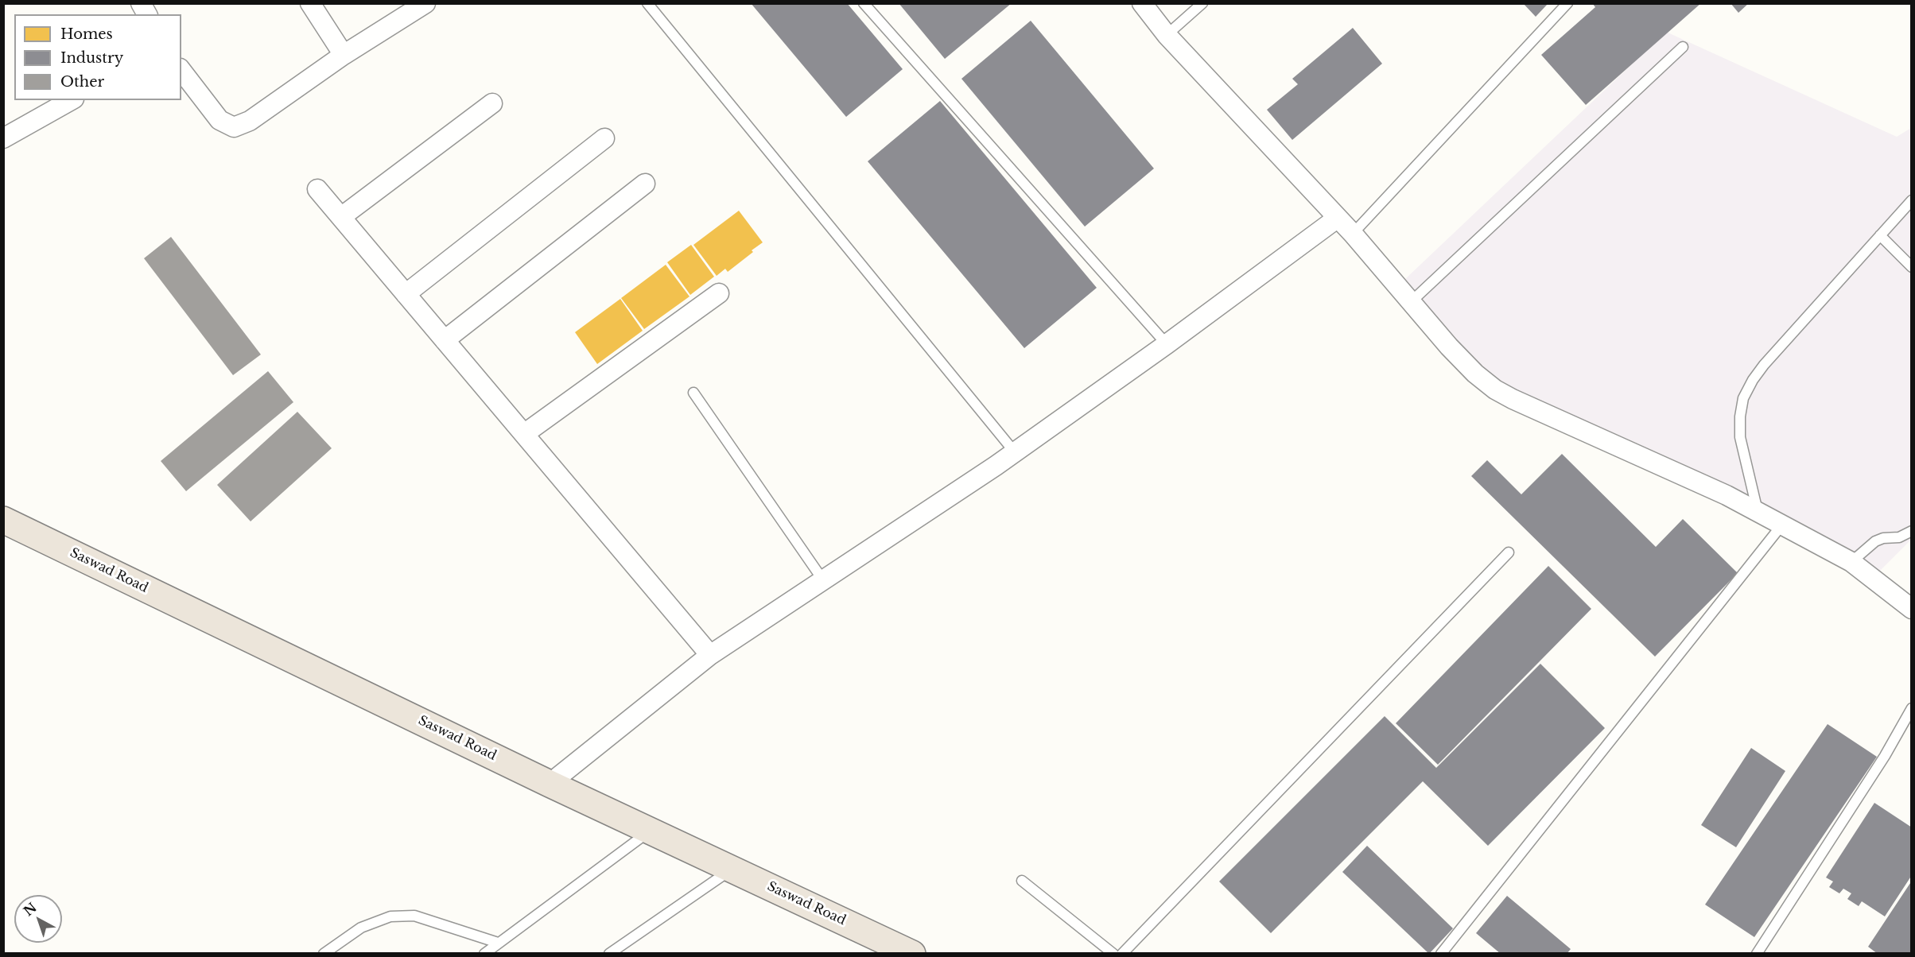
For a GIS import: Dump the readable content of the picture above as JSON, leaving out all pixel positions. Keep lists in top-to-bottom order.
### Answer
{
  "streets": {
    "highway": ["Saswad Road"]
  },
  "legend": ["Homes", "Industry", "Other"],
  "north": "top left"
}
